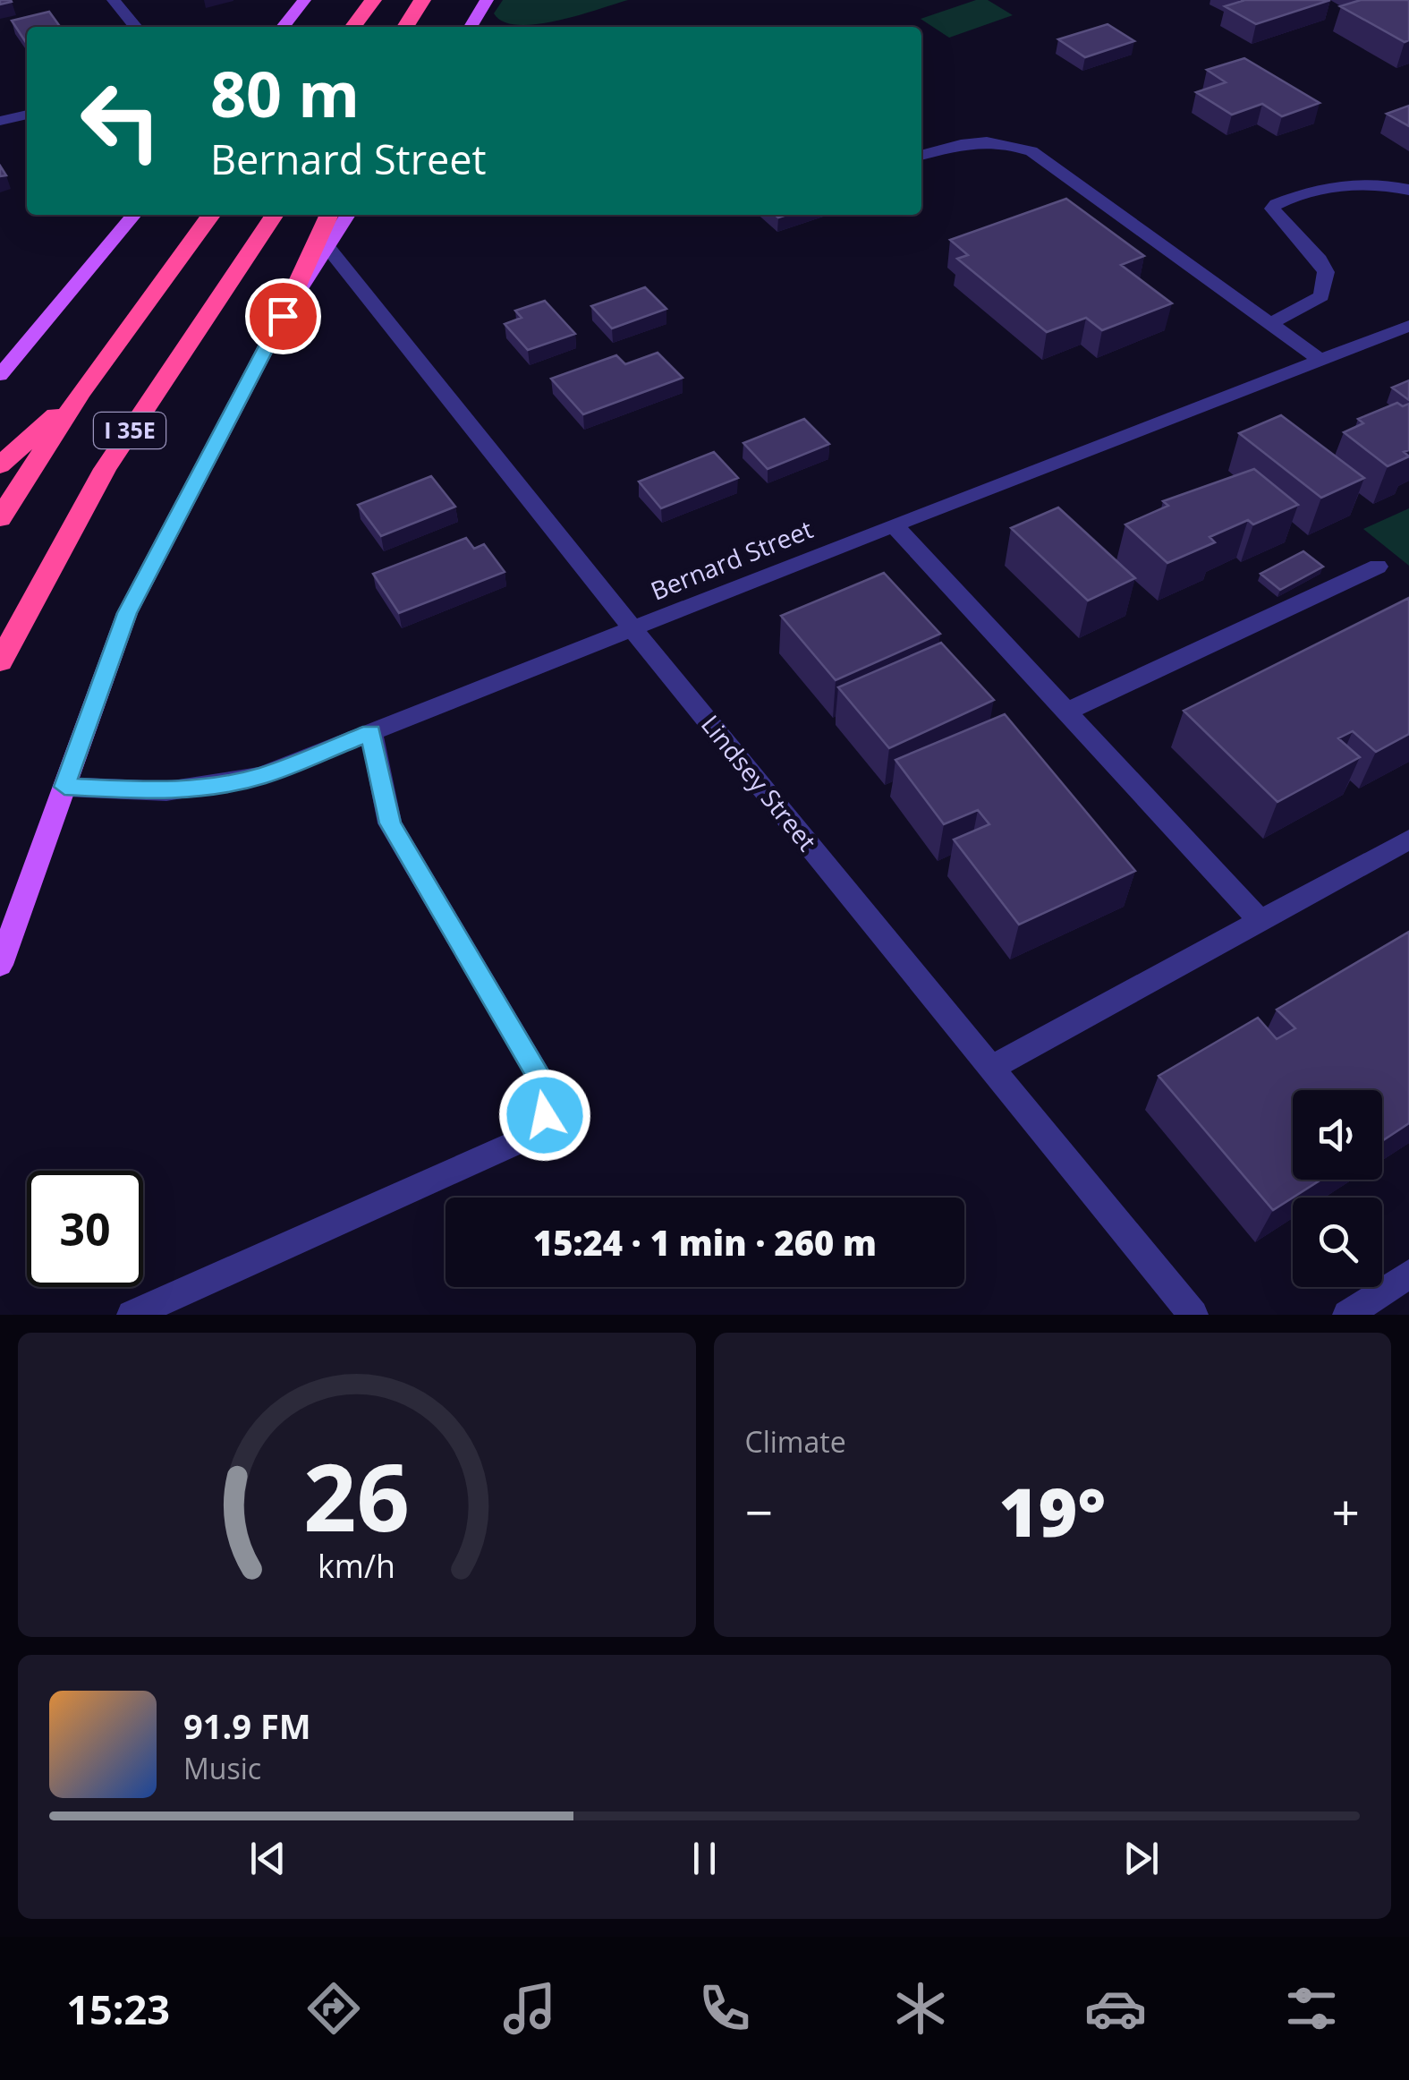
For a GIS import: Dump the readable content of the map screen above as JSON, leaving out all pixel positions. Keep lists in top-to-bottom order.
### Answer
{
  "streets": {
    "highway": ["I 35E"],
    "street": ["Bernard Street", "Lindsey Street"]
  },
  "crossings": [
    ["Bernard Street", "Lindsey Street"]
  ],
  "page": {
    "turn": ["80 m", "Bernard Street"],
    "limit": "30",
    "trip": "15:24 · 1 min · 260 m",
    "tile": "Climate",
    "heat": ["−", "19°", "+"],
    "song": ["91.9 FM", "Music"],
    "tabs": "15:23",
    "gauge": ["26", "km/h"]
  }
}
